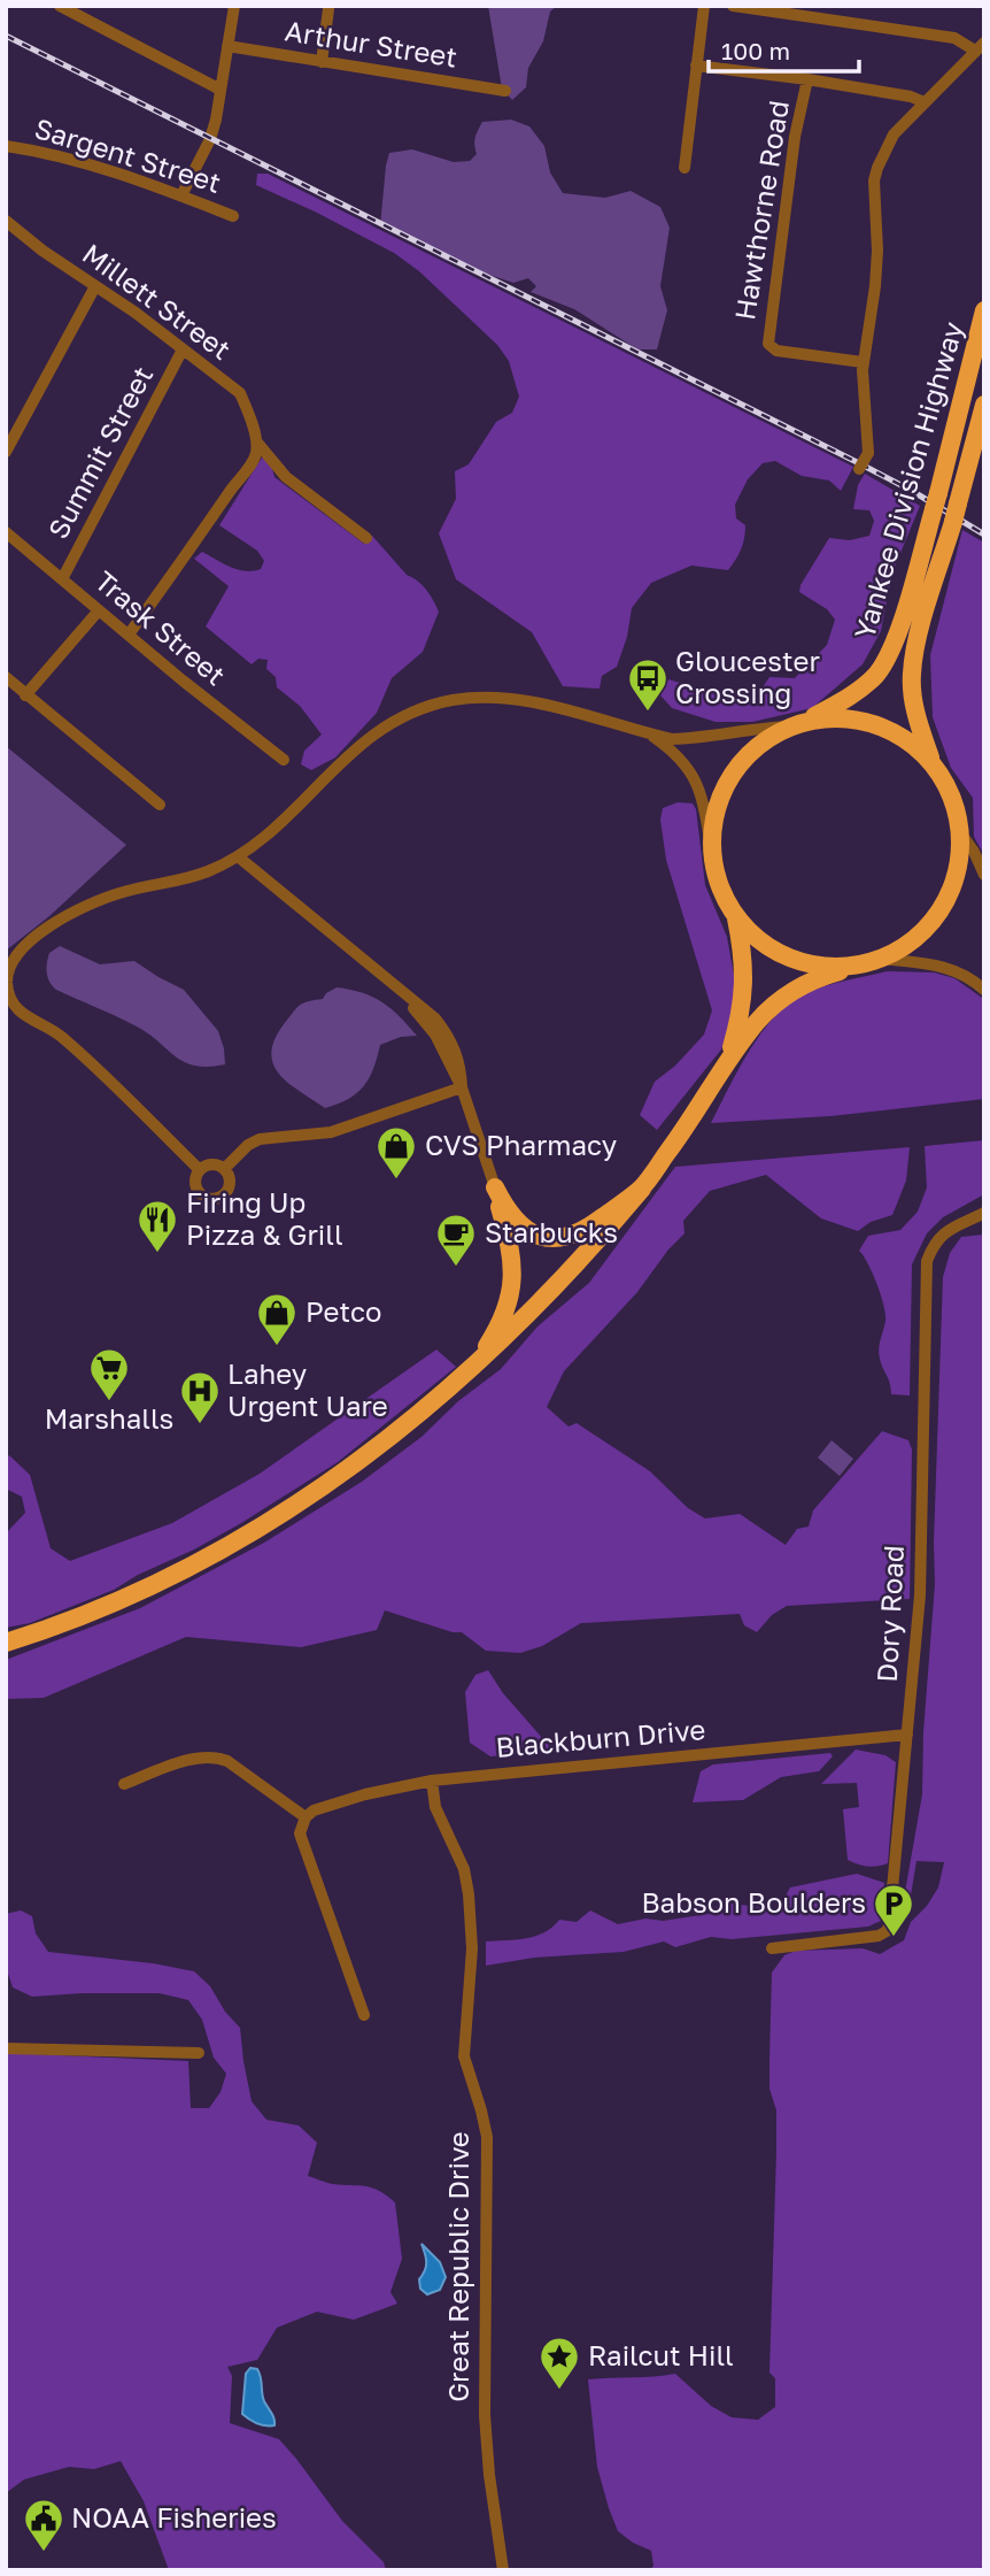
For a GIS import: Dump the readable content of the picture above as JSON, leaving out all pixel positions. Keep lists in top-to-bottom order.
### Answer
{
  "streets": {
    "highway": ["Yankee Division Highway"],
    "street": [
      "Arthur Street",
      "Sargent Street",
      "Hawthorne Road",
      "Millett Street",
      "Summit Street",
      "Trask Street",
      "Dory Road",
      "Blackburn Drive",
      "Great Republic Drive"
    ]
  },
  "crossings": [
    ["Millett Street", "Summit Street"],
    ["Summit Street", "Trask Street"],
    ["Dory Road", "Blackburn Drive"],
    ["Blackburn Drive", "Great Republic Drive"]
  ],
  "places": {
    "bus stop": ["Gloucester Crossing"],
    "shop": ["CVS Pharmacy", "Petco"],
    "restaurant": ["Firing Up Pizza & Grill"],
    "cafe": ["Starbucks"],
    "supermarket": ["Marshalls"],
    "hospital": ["Lahey Urgent Uare"],
    "parking": ["Babson Boulders"],
    "place": ["Railcut Hill"],
    "public building": ["NOAA Fisheries"]
  },
  "scale_bar": "100 m"
}
